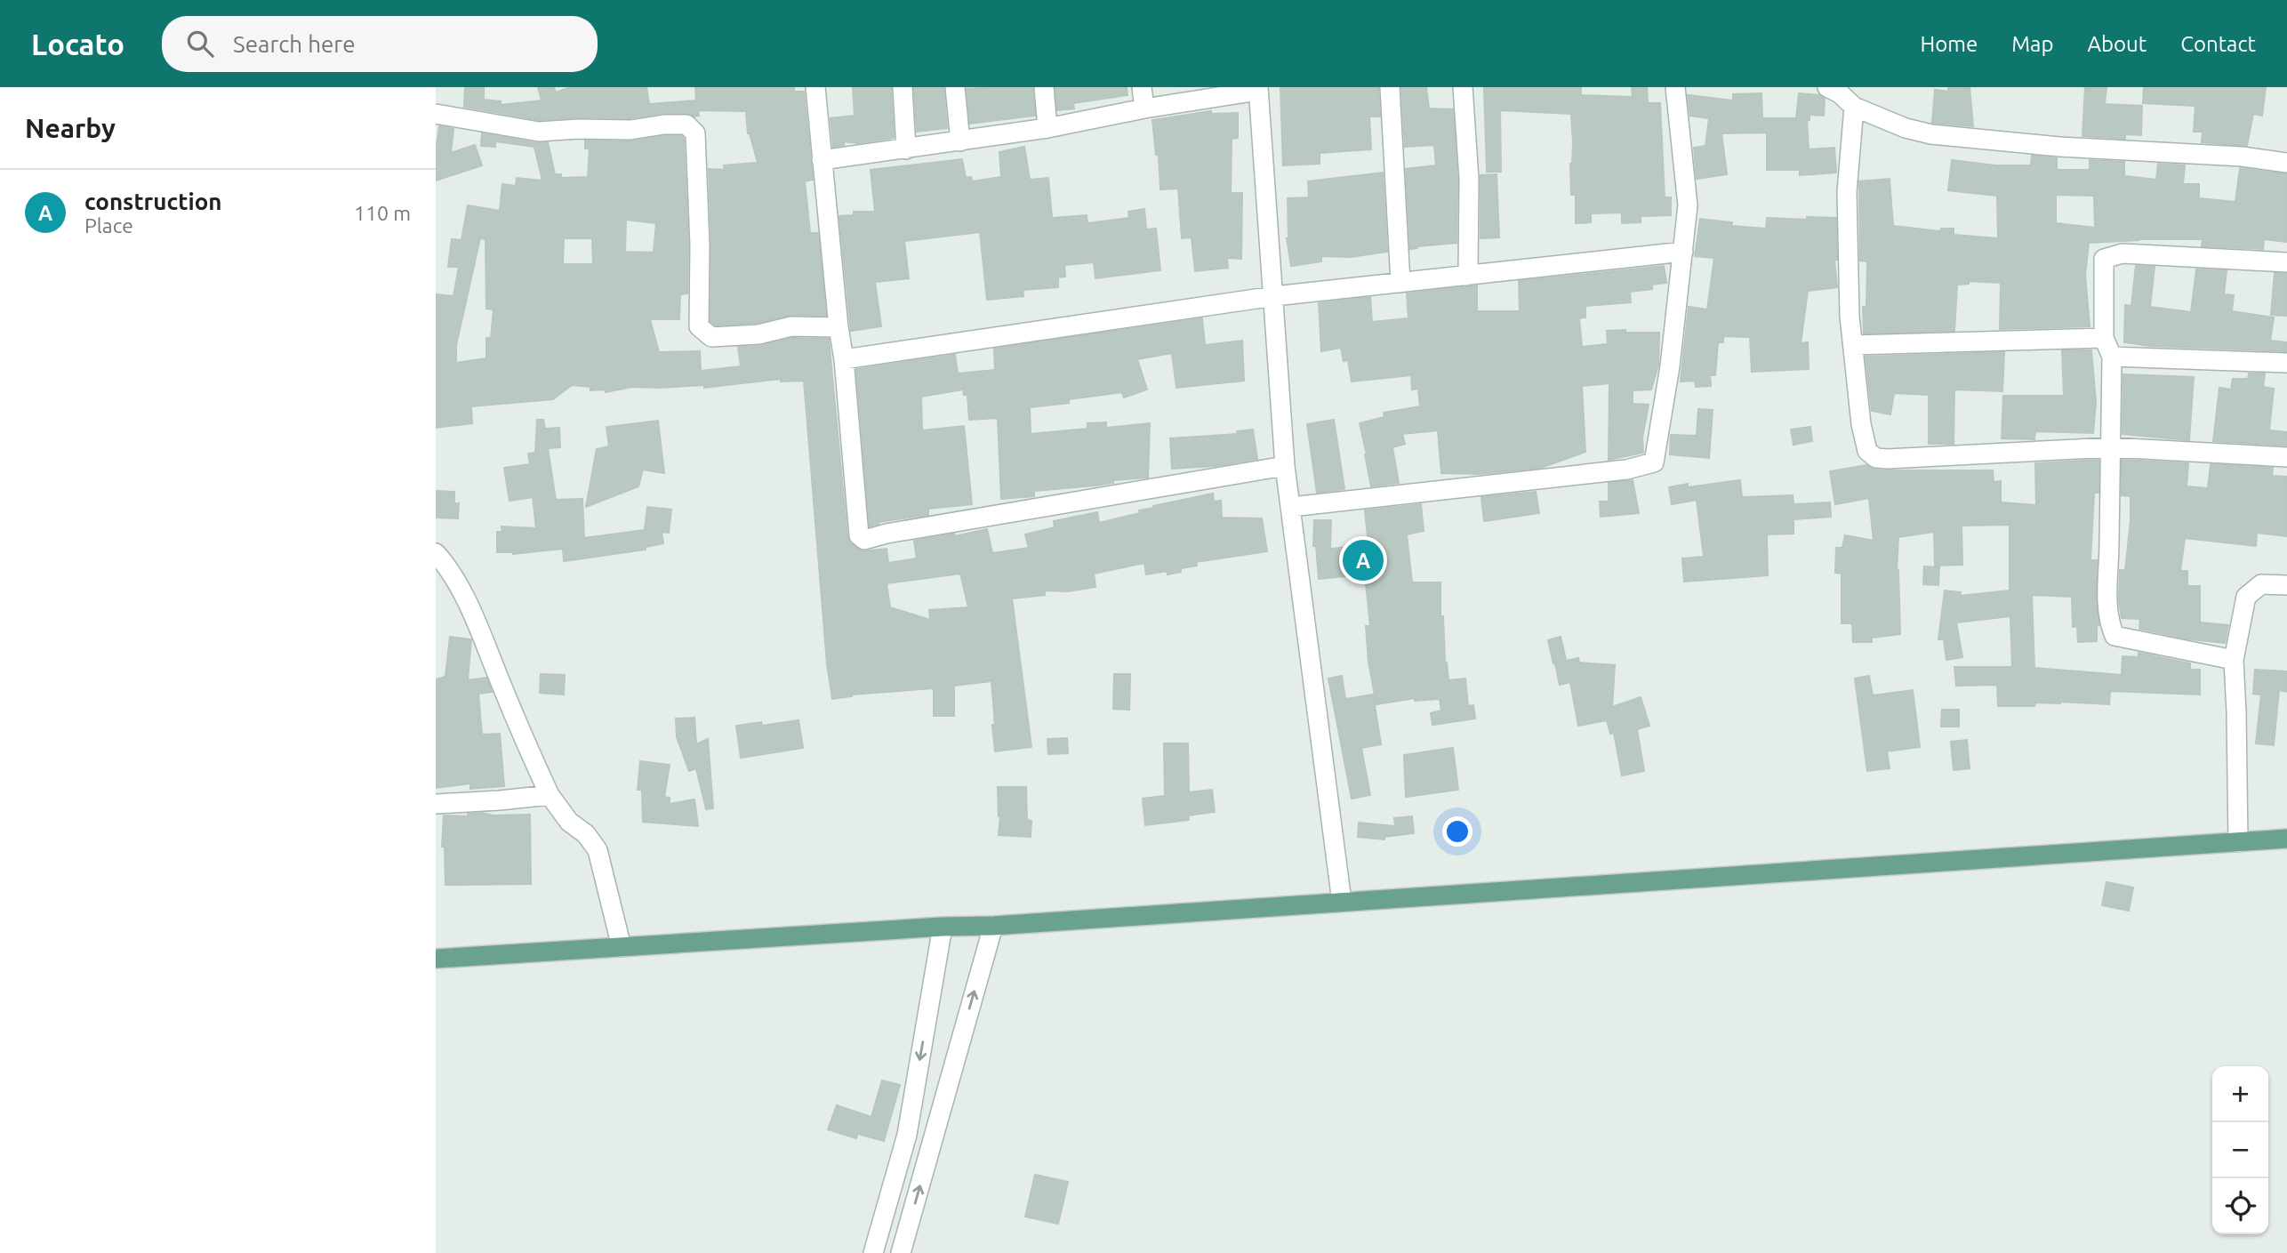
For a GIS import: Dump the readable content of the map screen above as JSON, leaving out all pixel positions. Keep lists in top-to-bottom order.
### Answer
{
  "page": {
    "header": "Locato",
    "search": "Search here",
    "nav": [
      "Home",
      "Map",
      "About",
      "Contact"
    ],
    "heading": "Nearby",
    "list": [
      {
        "mark": "A",
        "name": "construction",
        "note": "Place",
        "value": "110 m"
      }
    ],
    "pins": "A",
    "map_buttons": ["+", "−"]
  }
}
